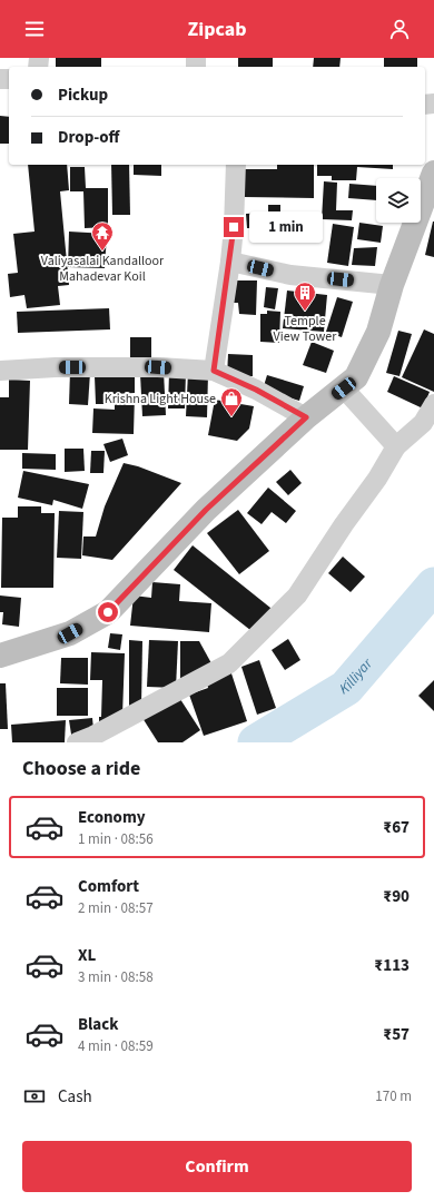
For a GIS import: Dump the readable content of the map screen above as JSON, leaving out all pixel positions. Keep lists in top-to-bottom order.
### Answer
{
  "water": ["Killiyar"],
  "places": {
    "temple": ["Valiyasalai Kandalloor Mahadevar Koil"],
    "building": ["Temple View Tower"],
    "shop": ["Krishna Light House"]
  },
  "page": {
    "header": "Zipcab",
    "banner": ["Pickup", "Drop-off"],
    "bubble": "1 min",
    "heading": "Choose a ride",
    "list": [
      {
        "name": "Economy",
        "note": "1 min · 08:56",
        "value": "₹67"
      },
      {
        "name": "Comfort",
        "note": "2 min · 08:57",
        "value": "₹90"
      },
      {
        "name": "XL",
        "note": "3 min · 08:58",
        "value": "₹113"
      },
      {
        "name": "Black",
        "note": "4 min · 08:59",
        "value": "₹57"
      }
    ],
    "pay": ["Cash", "170 m"],
    "buttons": "Confirm"
  }
}
